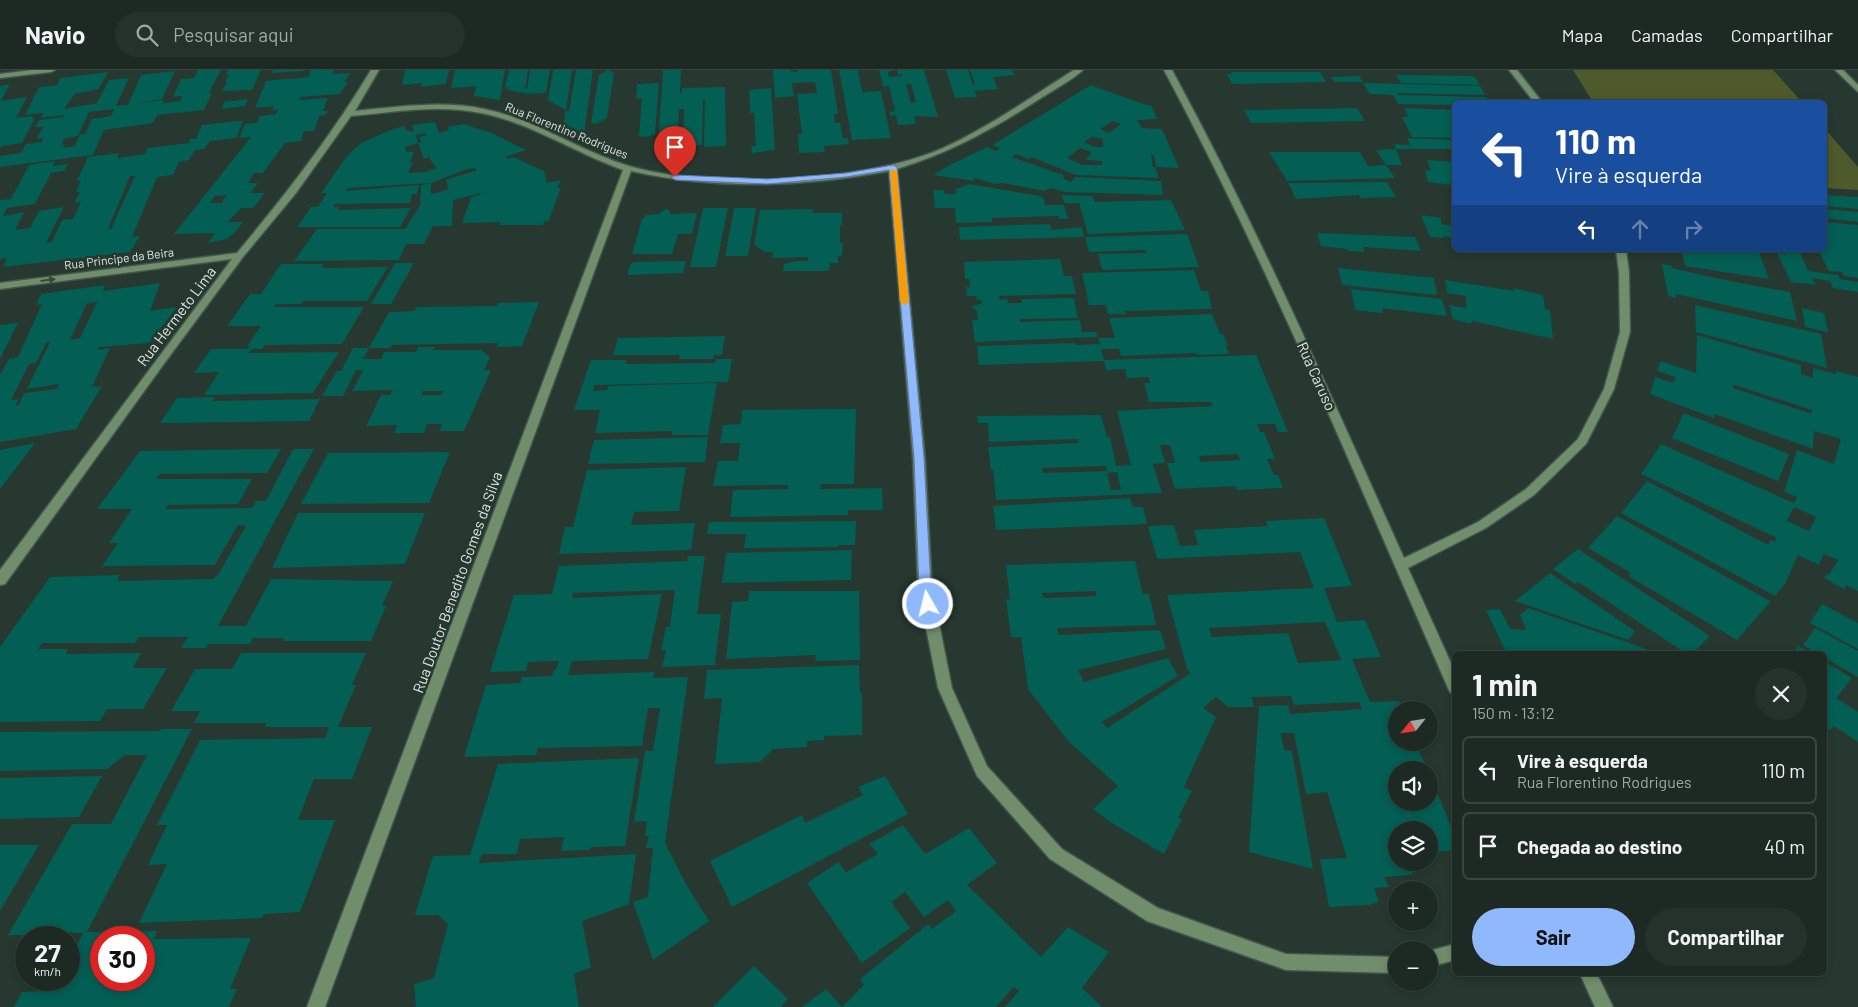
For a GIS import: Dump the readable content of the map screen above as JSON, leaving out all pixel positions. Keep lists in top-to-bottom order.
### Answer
{
  "streets": {
    "street": [
      "Rua Florentino Rodrigues",
      "Rua Principe da Beira",
      "Rua Hermeto Lima",
      "Rua Caruso",
      "Rua Doutor Benedito Gomes da Silva"
    ]
  },
  "crossings": [
    ["Rua Florentino Rodrigues", "Rua Hermeto Lima"],
    ["Rua Florentino Rodrigues", "Rua Doutor Benedito Gomes da Silva"],
    ["Rua Principe da Beira", "Rua Hermeto Lima"]
  ],
  "one_way": ["Rua Principe da Beira"],
  "north": "bottom left",
  "page": {
    "header": "Navio",
    "search": "Pesquisar aqui",
    "nav": ["Mapa", "Camadas", "Compartilhar"],
    "turn": ["110 m", "Vire à esquerda"],
    "heading": ["1 min", "150 m · 13:12"],
    "map_buttons": ["+", "−"],
    "list": [
      {
        "name": "Vire à esquerda",
        "note": "Rua Florentino Rodrigues",
        "value": "110 m"
      },
      {
        "name": "Chegada ao destino",
        "value": "40 m"
      }
    ],
    "buttons": ["Sair", "Compartilhar"],
    "speed": "27 km/h",
    "limit": "30"
  }
}
